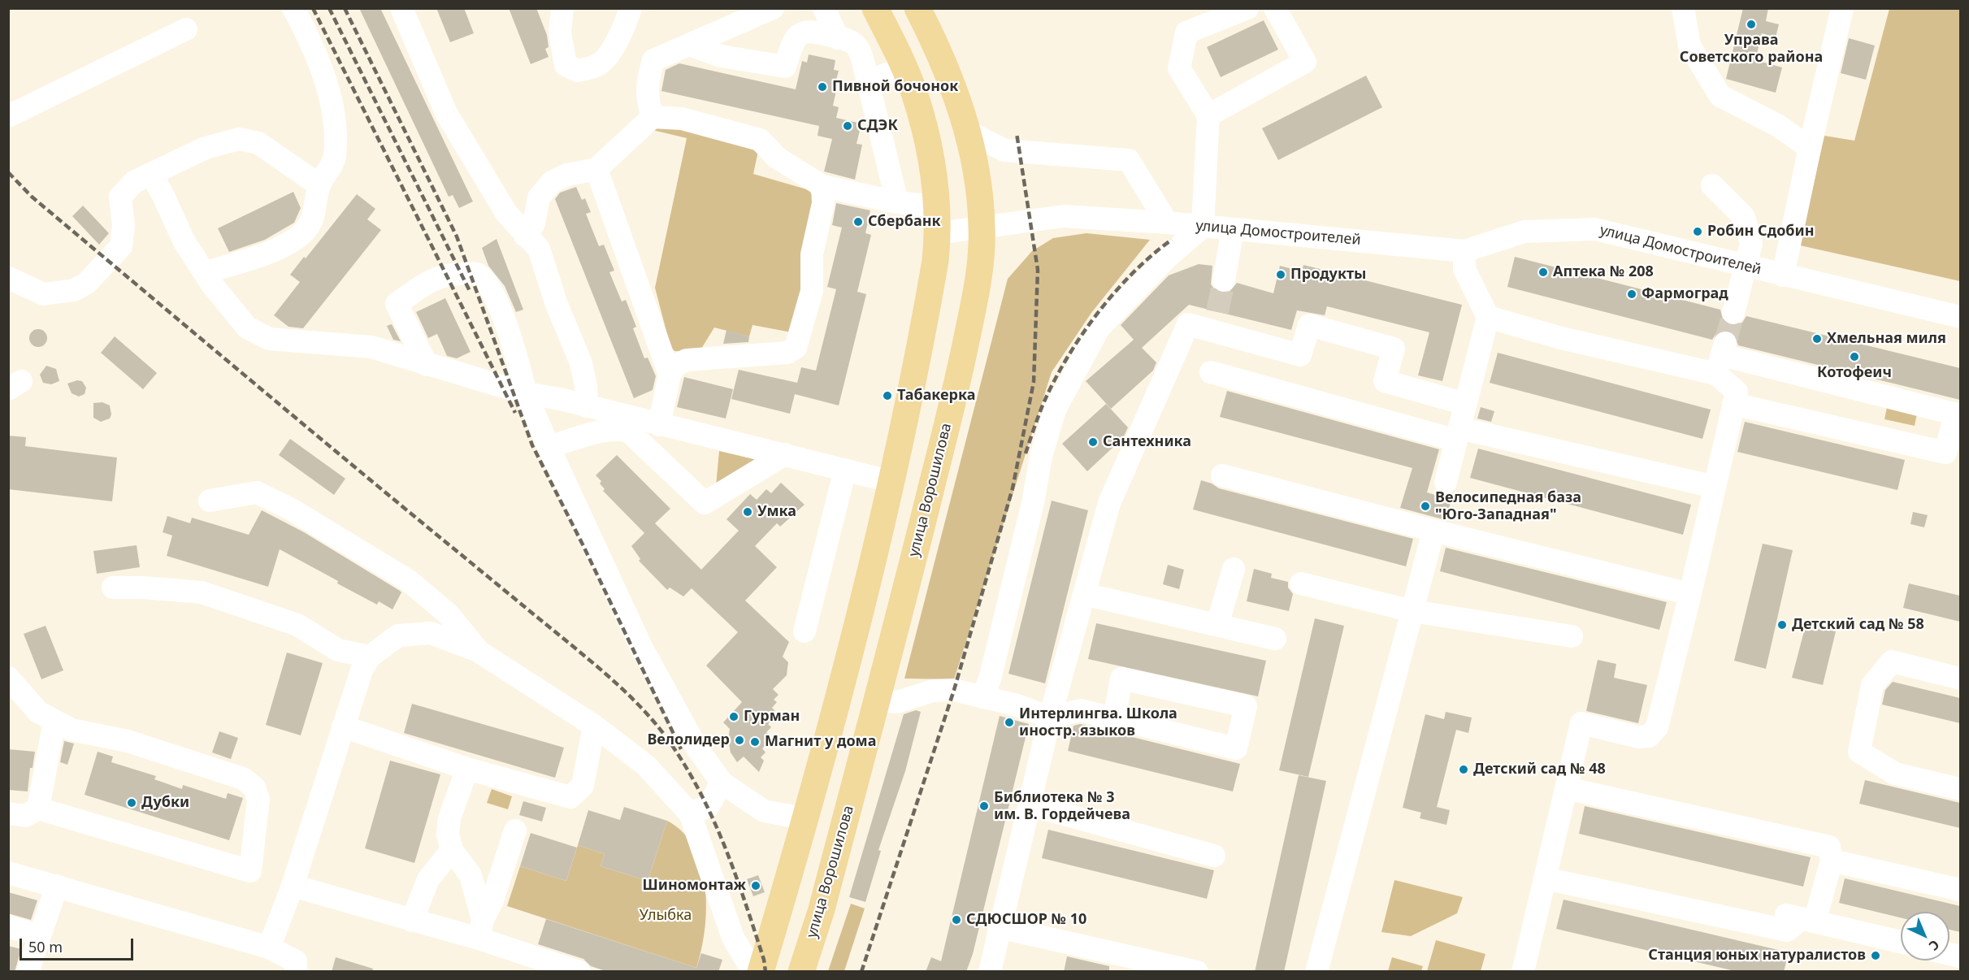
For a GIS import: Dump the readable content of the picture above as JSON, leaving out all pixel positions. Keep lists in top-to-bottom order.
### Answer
{
  "streets": {
    "main road": ["улица Ворошилова"],
    "street": ["улица Домостроителей"]
  },
  "crossings": [
    ["улица Домостроителей", "улица Ворошилова"]
  ],
  "parks": ["Улыбка"],
  "places": [
    "Управа Советского района",
    "Пивной бочонок",
    "СДЭК",
    "Сбербанк",
    "Робин Сдобин",
    "Аптека № 208",
    "Продукты",
    "Фармоград",
    "Хмельная миля",
    "Котофеич",
    "Табакерка",
    "Сантехника",
    "Велосипедная база \"Юго-Западная\"",
    "Умка",
    "Детский сад № 58",
    "Гурман",
    "Интерлингва. Школа иностр. языков",
    "Велолидер",
    "Магнит у дома",
    "Детский сад № 48",
    "Дубки",
    "Библиотека № 3 им. В. Гордейчева",
    "Шиномонтаж",
    "СДЮСШОР № 10",
    "Станция юных натуралистов"
  ],
  "scale_bar": "50 m",
  "north": "bottom right"
}
